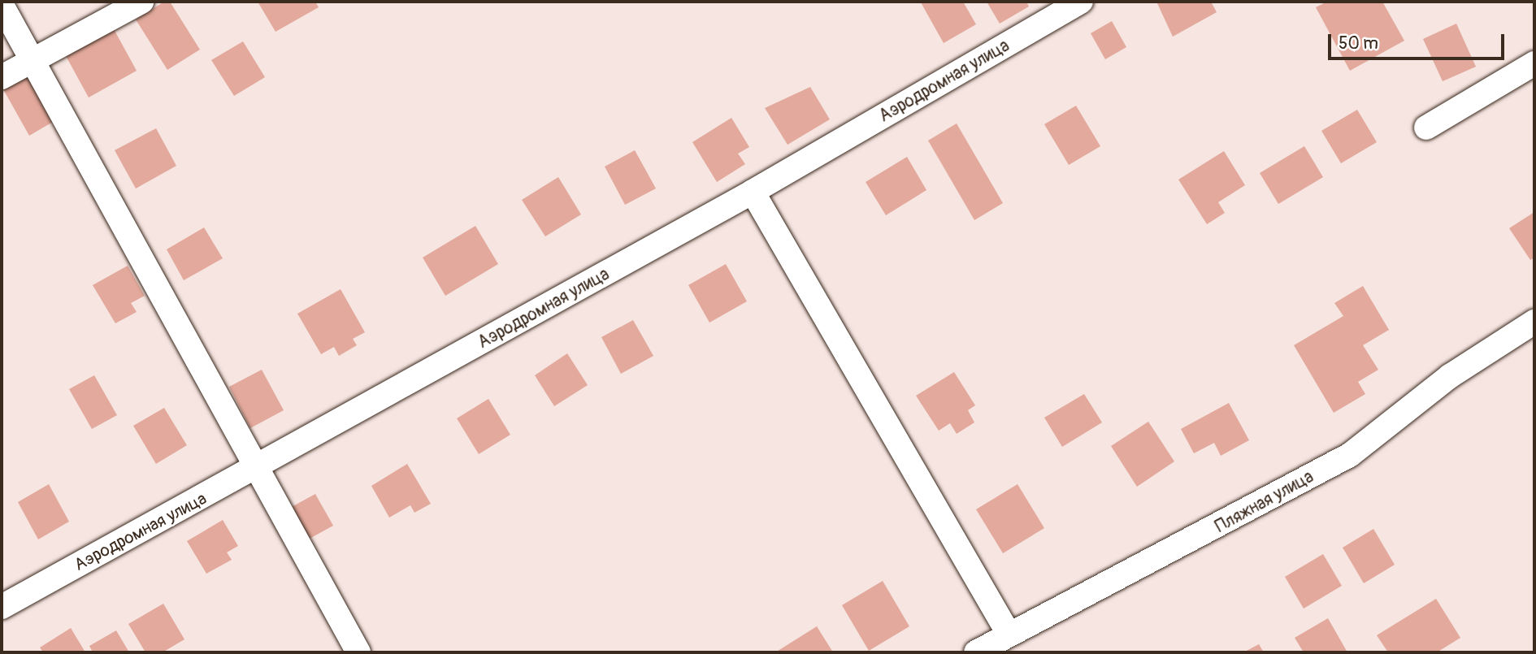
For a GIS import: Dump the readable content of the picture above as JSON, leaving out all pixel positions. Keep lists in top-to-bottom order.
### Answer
{
  "streets": {
    "street": ["Аэродромная улица", "Пляжная улица"]
  },
  "scale_bar": "50 m"
}
